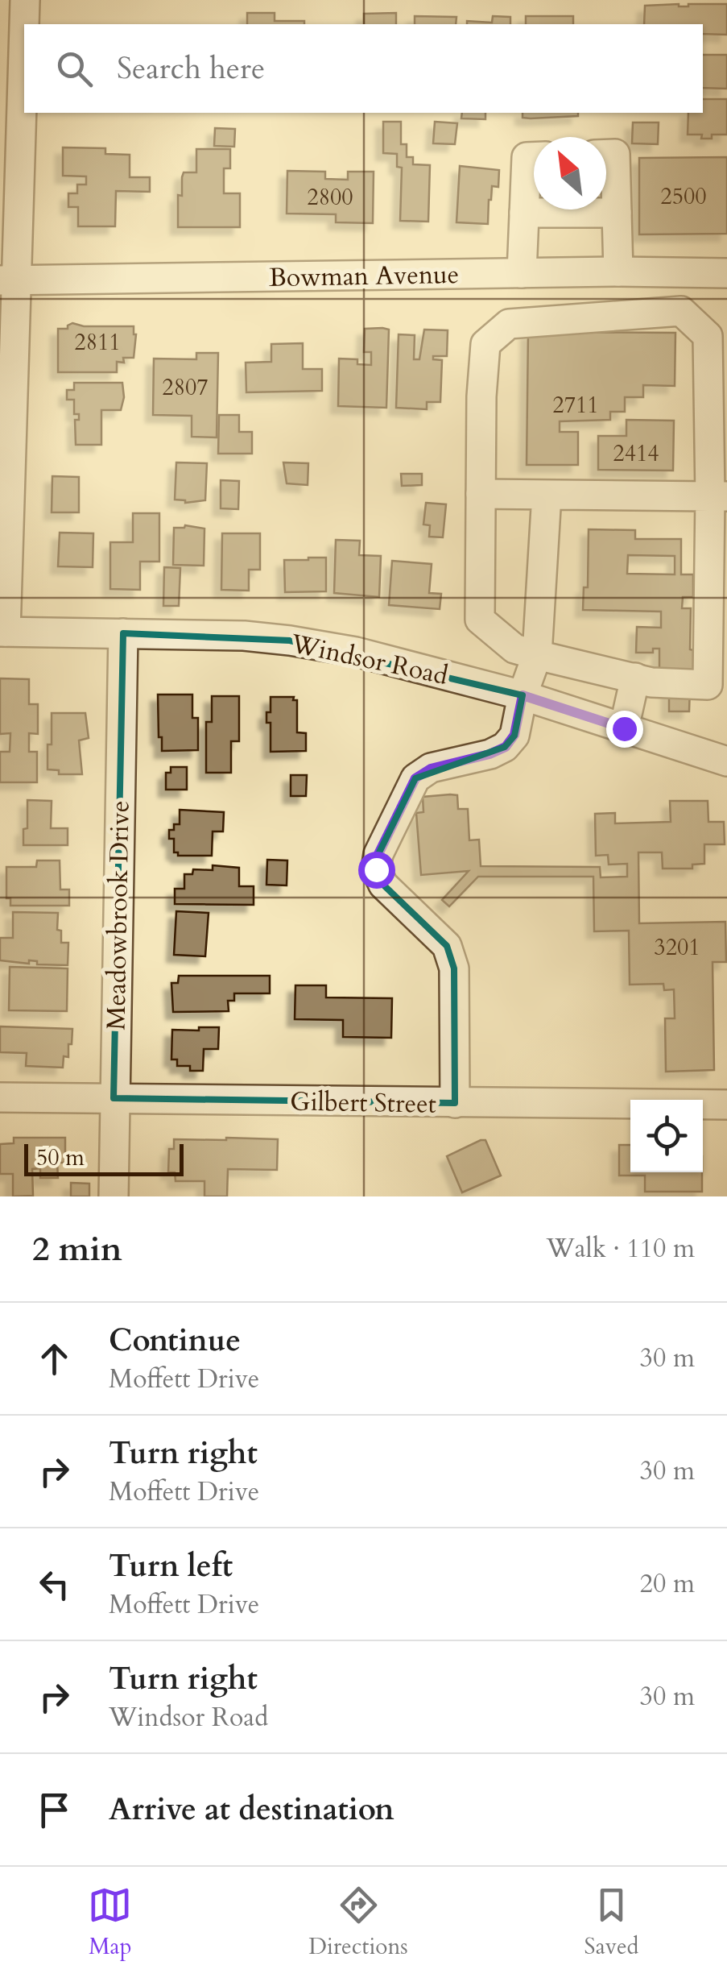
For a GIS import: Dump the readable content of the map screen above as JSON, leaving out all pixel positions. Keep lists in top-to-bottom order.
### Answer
{
  "streets": {
    "street": [
      "Bowman Avenue",
      "Windsor Road",
      "Meadowbrook Drive",
      "Gilbert Street"
    ]
  },
  "crossings": [
    ["Windsor Road", "Meadowbrook Drive"],
    ["Meadowbrook Drive", "Gilbert Street"]
  ],
  "house_numbers": [
    "2500",
    "2800",
    "2811",
    "2807",
    "2711",
    "2414",
    "3201"
  ],
  "scale_bar": "50 m",
  "north": "top left",
  "page": {
    "search": "Search here",
    "scale": "50 m",
    "heading": ["2 min", "Walk · 110 m"],
    "list": [
      ["Continue", "Moffett Drive", "30 m"],
      ["Turn right", "Moffett Drive", "30 m"],
      ["Turn left", "Moffett Drive", "20 m"],
      ["Turn right", "Windsor Road", "30 m"],
      "Arrive at destination"
    ],
    "nav": ["Map", "Directions", "Saved"]
  }
}
